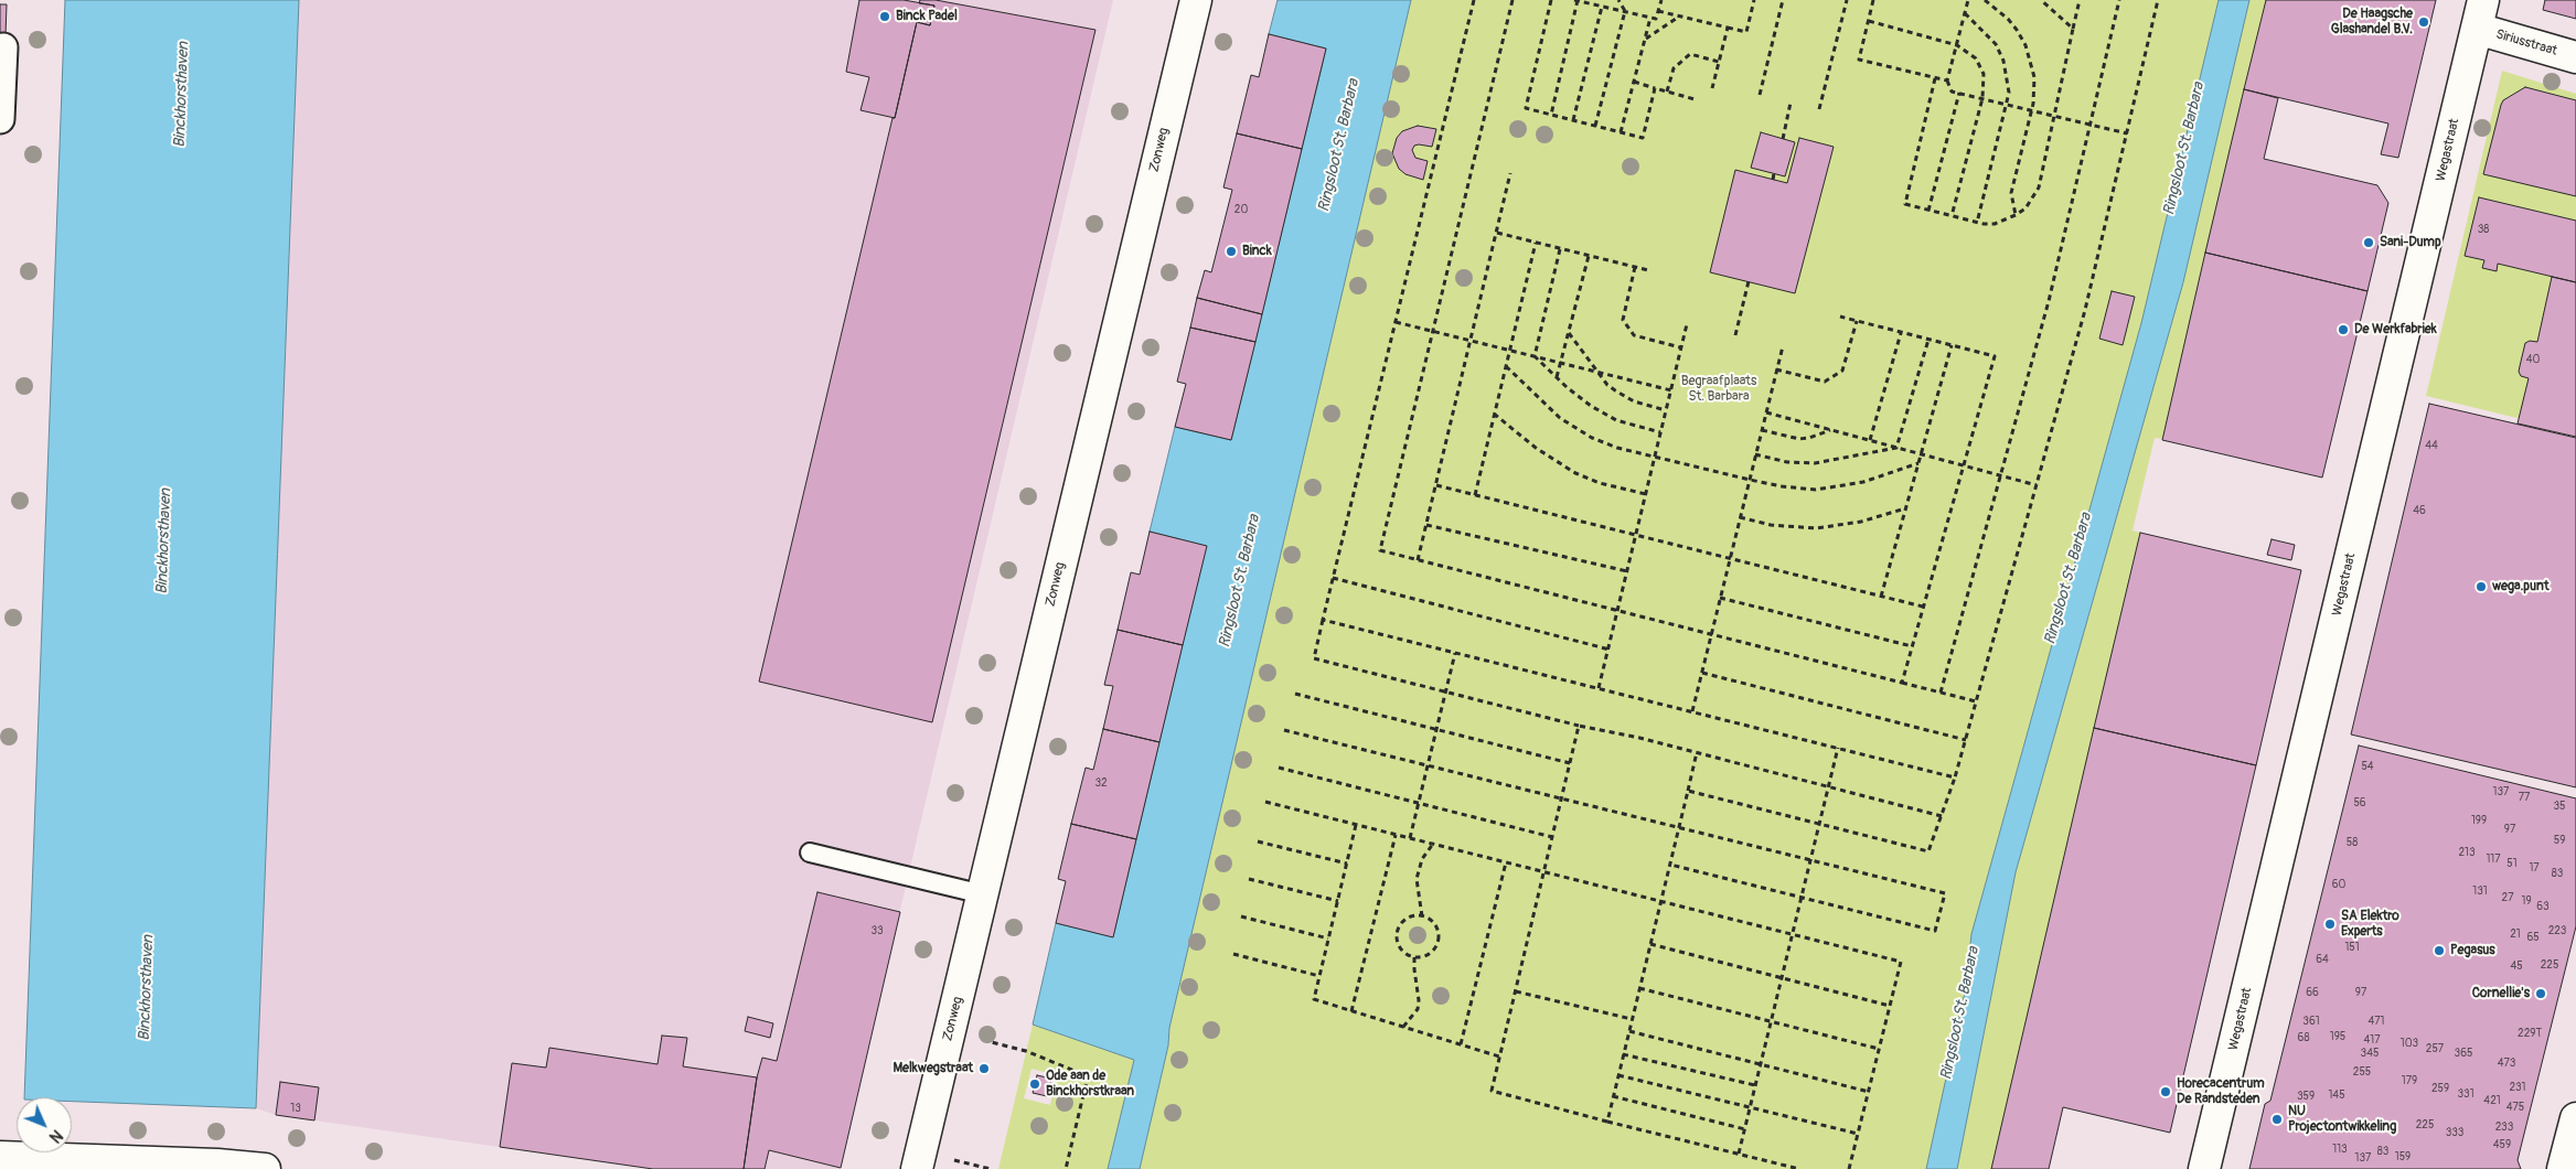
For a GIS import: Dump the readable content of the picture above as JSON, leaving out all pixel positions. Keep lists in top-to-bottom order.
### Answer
{
  "streets": {
    "street": ["Siriusstraat", "Zonweg", "Wegastraat"]
  },
  "crossings": [
    ["Siriusstraat", "Wegastraat"]
  ],
  "water": ["Binckhorsthaven", "Ringsloot St. Barbara"],
  "parks": ["Begraafplaats St. Barbara"],
  "places": [
    "Binck Padel",
    "De Haagsche Glashandel B.V.",
    "Sani-Dump",
    "Binck",
    "De Werkfabriek",
    "wega.punt",
    "SA Elektro Experts",
    "Pegasus",
    "Cornellie's",
    "Melkwegstraat",
    "Ode aan de Binckhorstkraan",
    "Horecacentrum De Randsteden",
    "NU Projectontwikkeling"
  ],
  "house_numbers": [
    "20",
    "38",
    "40",
    "44",
    "46",
    "54",
    "32",
    "137",
    "77",
    "56",
    "35",
    "199",
    "97",
    "59",
    "58",
    "213",
    "117",
    "51",
    "17",
    "83",
    "60",
    "131",
    "27",
    "19",
    "63",
    "33",
    "223",
    "21",
    "65",
    "151",
    "64",
    "225",
    "45",
    "66",
    "97",
    "361",
    "471",
    "229T",
    "195",
    "68",
    "417",
    "103",
    "257",
    "345",
    "365",
    "473",
    "255",
    "179",
    "231",
    "259",
    "331",
    "145",
    "359",
    "421",
    "475",
    "13",
    "225",
    "233",
    "333",
    "459",
    "113",
    "83",
    "159",
    "137"
  ],
  "north": "bottom right"
}
